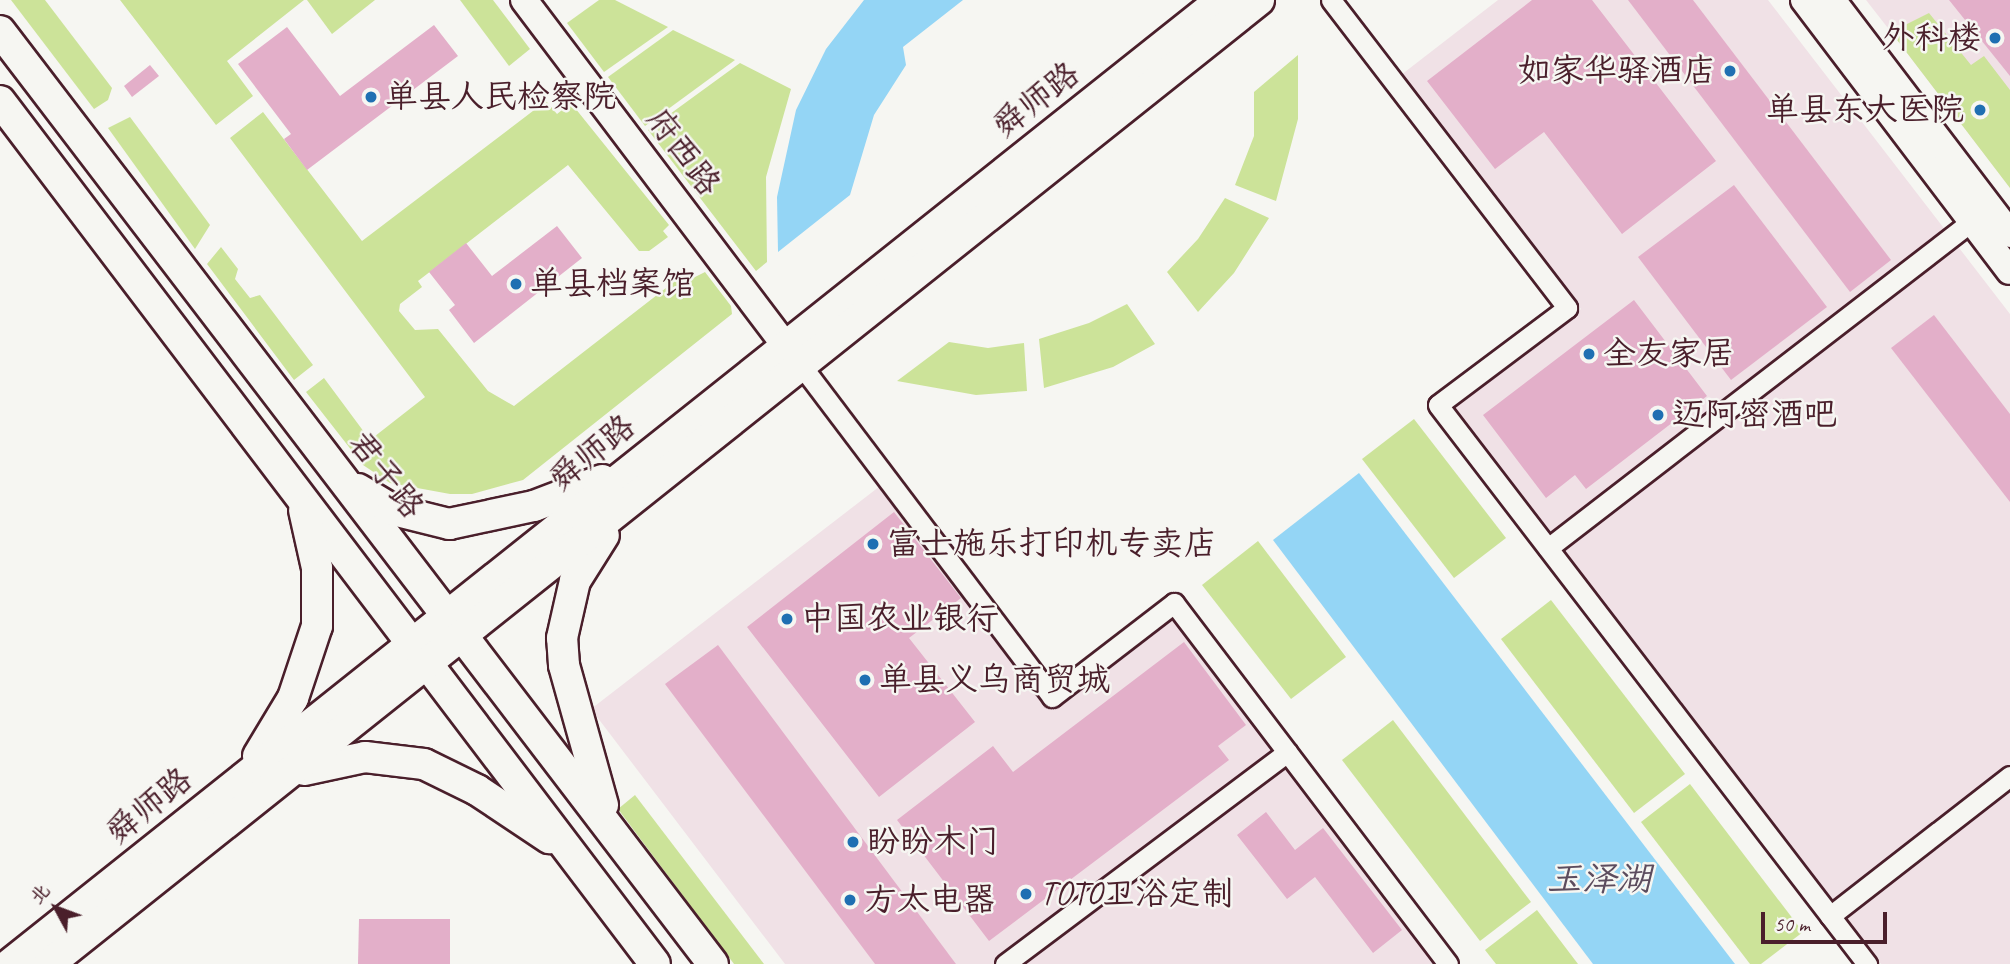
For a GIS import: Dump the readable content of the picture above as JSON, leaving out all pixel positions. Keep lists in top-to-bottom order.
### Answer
{
  "streets": {
    "main road": ["舜师路", "府西路", "君子路"]
  },
  "crossings": [
    ["舜师路", "府西路"],
    ["舜师路", "君子路"]
  ],
  "water": ["玉泽湖"],
  "places": [
    "外科楼",
    "如家华驿酒店",
    "单县人民检察院",
    "单县东大医院",
    "单县档案馆",
    "全友家居",
    "迈阿密酒吧",
    "富士施乐打印机专卖店",
    "中国农业银行",
    "单县义乌商贸城",
    "盼盼木门",
    "TOTO卫浴定制",
    "方太电器"
  ],
  "scale_bar": "50 m",
  "north": "top left"
}
